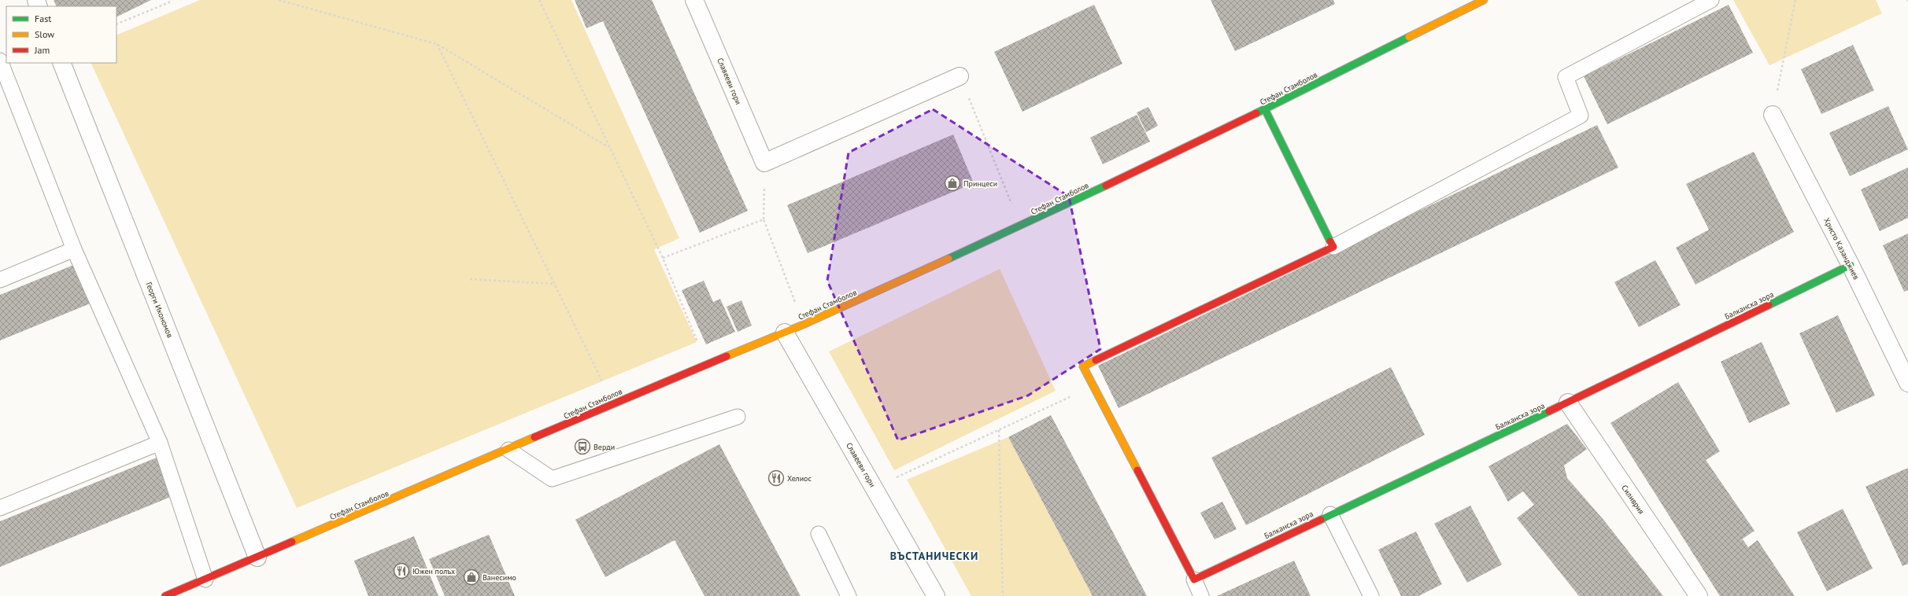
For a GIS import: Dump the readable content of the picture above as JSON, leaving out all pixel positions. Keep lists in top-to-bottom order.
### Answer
{
  "streets": {
    "street": [
      "Славееви гори",
      "Стефан Стамболов",
      "Христо Казанджиев",
      "Балканска зора",
      "Георги Икономов",
      "Силиврия"
    ]
  },
  "crossings": [
    ["Славееви гори", "Стефан Стамболов"],
    ["Стефан Стамболов", "Георги Икономов"],
    ["Христо Казанджиев", "Балканска зора"],
    ["Балканска зора", "Силиврия"]
  ],
  "districts": ["ВЪСТАНИЧЕСКИ"],
  "places": {
    "shop": ["Принцеси", "Ванесимо"],
    "bus stop": ["Верди"],
    "restaurant": ["Хелиос", "Южен полъх"]
  },
  "legend": ["Fast", "Slow", "Jam"]
}
